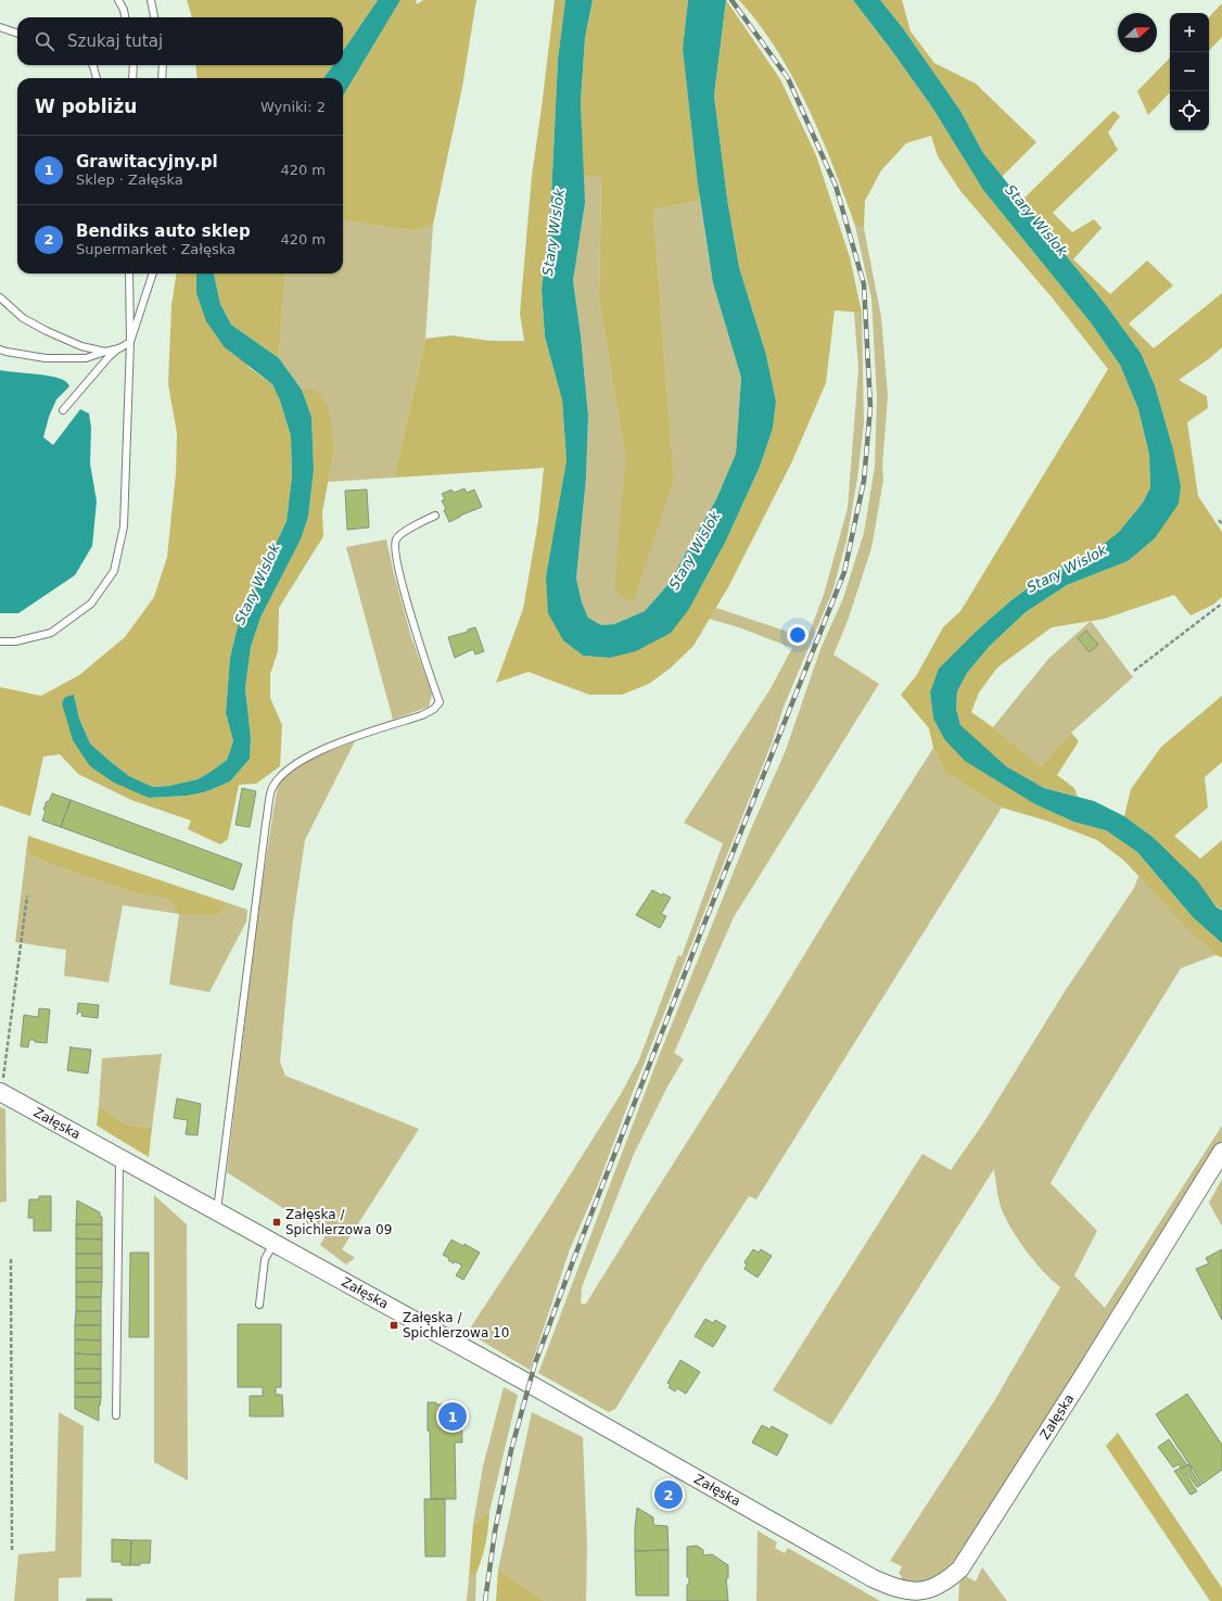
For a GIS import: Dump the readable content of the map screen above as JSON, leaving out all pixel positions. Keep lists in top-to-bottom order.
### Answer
{
  "streets": {
    "street": ["Załęska"]
  },
  "water": ["Stary Wislok"],
  "places": {
    "transit": ["Załęska / Spichlerzowa 09", "Załęska / Spichlerzowa 10"]
  },
  "north": "right",
  "page": {
    "map_buttons": ["+", "−"],
    "search": "Szukaj tutaj",
    "heading": ["W pobliżu", "Wyniki: 2"],
    "list": [
      {
        "mark": "1",
        "name": "Grawitacyjny.pl",
        "note": "Sklep · Załęska",
        "value": "420 m"
      },
      {
        "mark": "2",
        "name": "Bendiks auto sklep",
        "note": "Supermarket · Załęska",
        "value": "420 m"
      }
    ],
    "pins": ["1", "2"]
  }
}
